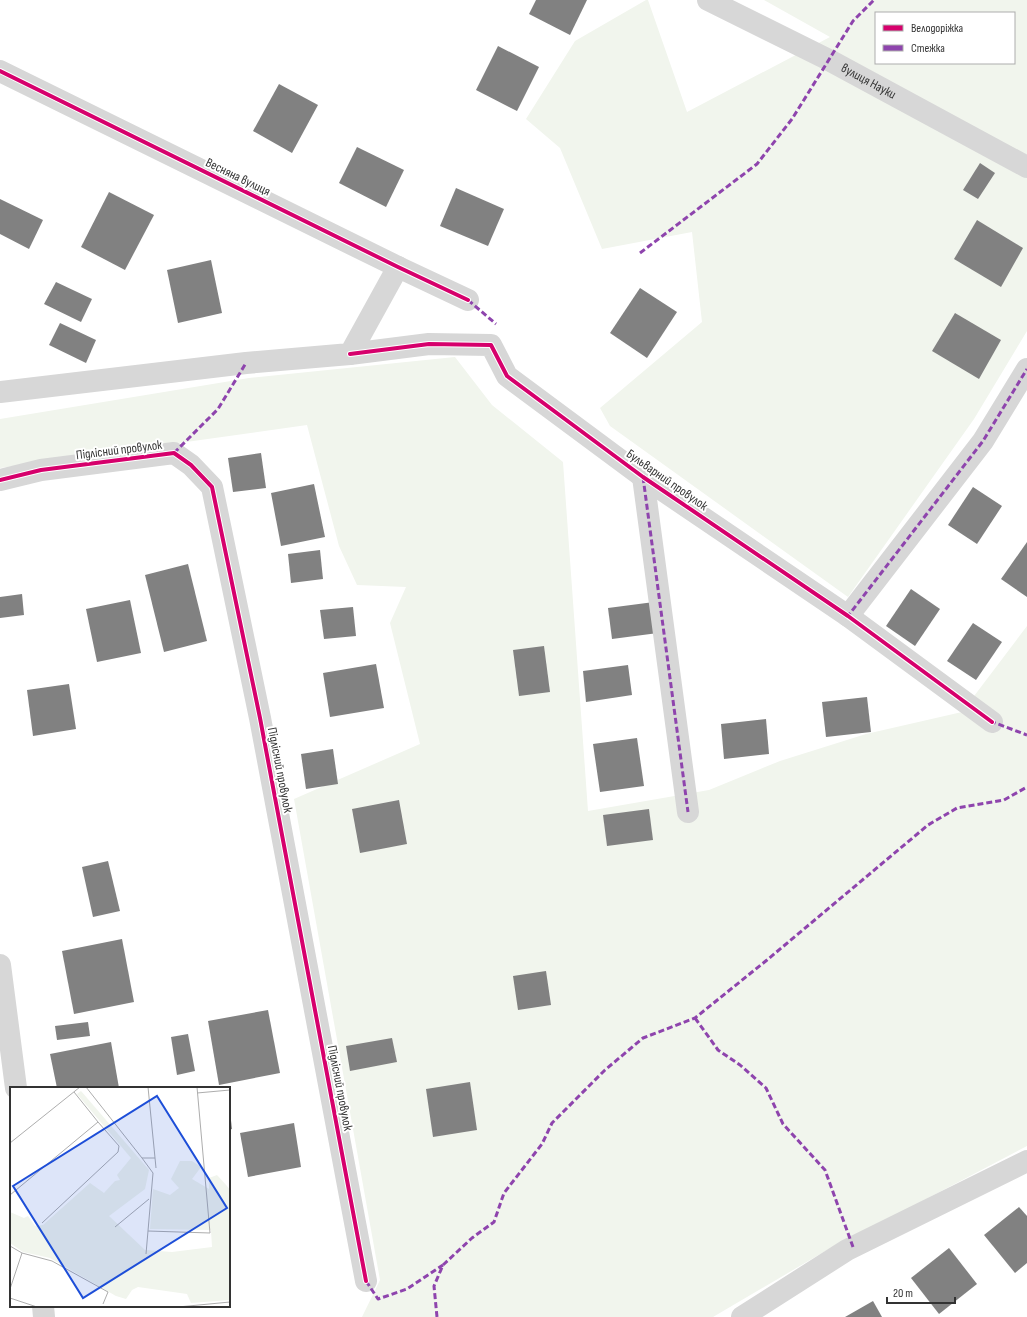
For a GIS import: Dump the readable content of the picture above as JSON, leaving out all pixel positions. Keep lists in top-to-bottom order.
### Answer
{
  "streets": {
    "street": [
      "вулиця Науки",
      "Весняна вулиця",
      "Підлісний провулок",
      "Бульварний провулок"
    ]
  },
  "legend": ["Велодоріжка", "Стежка"],
  "scale_bar": "20 m"
}
